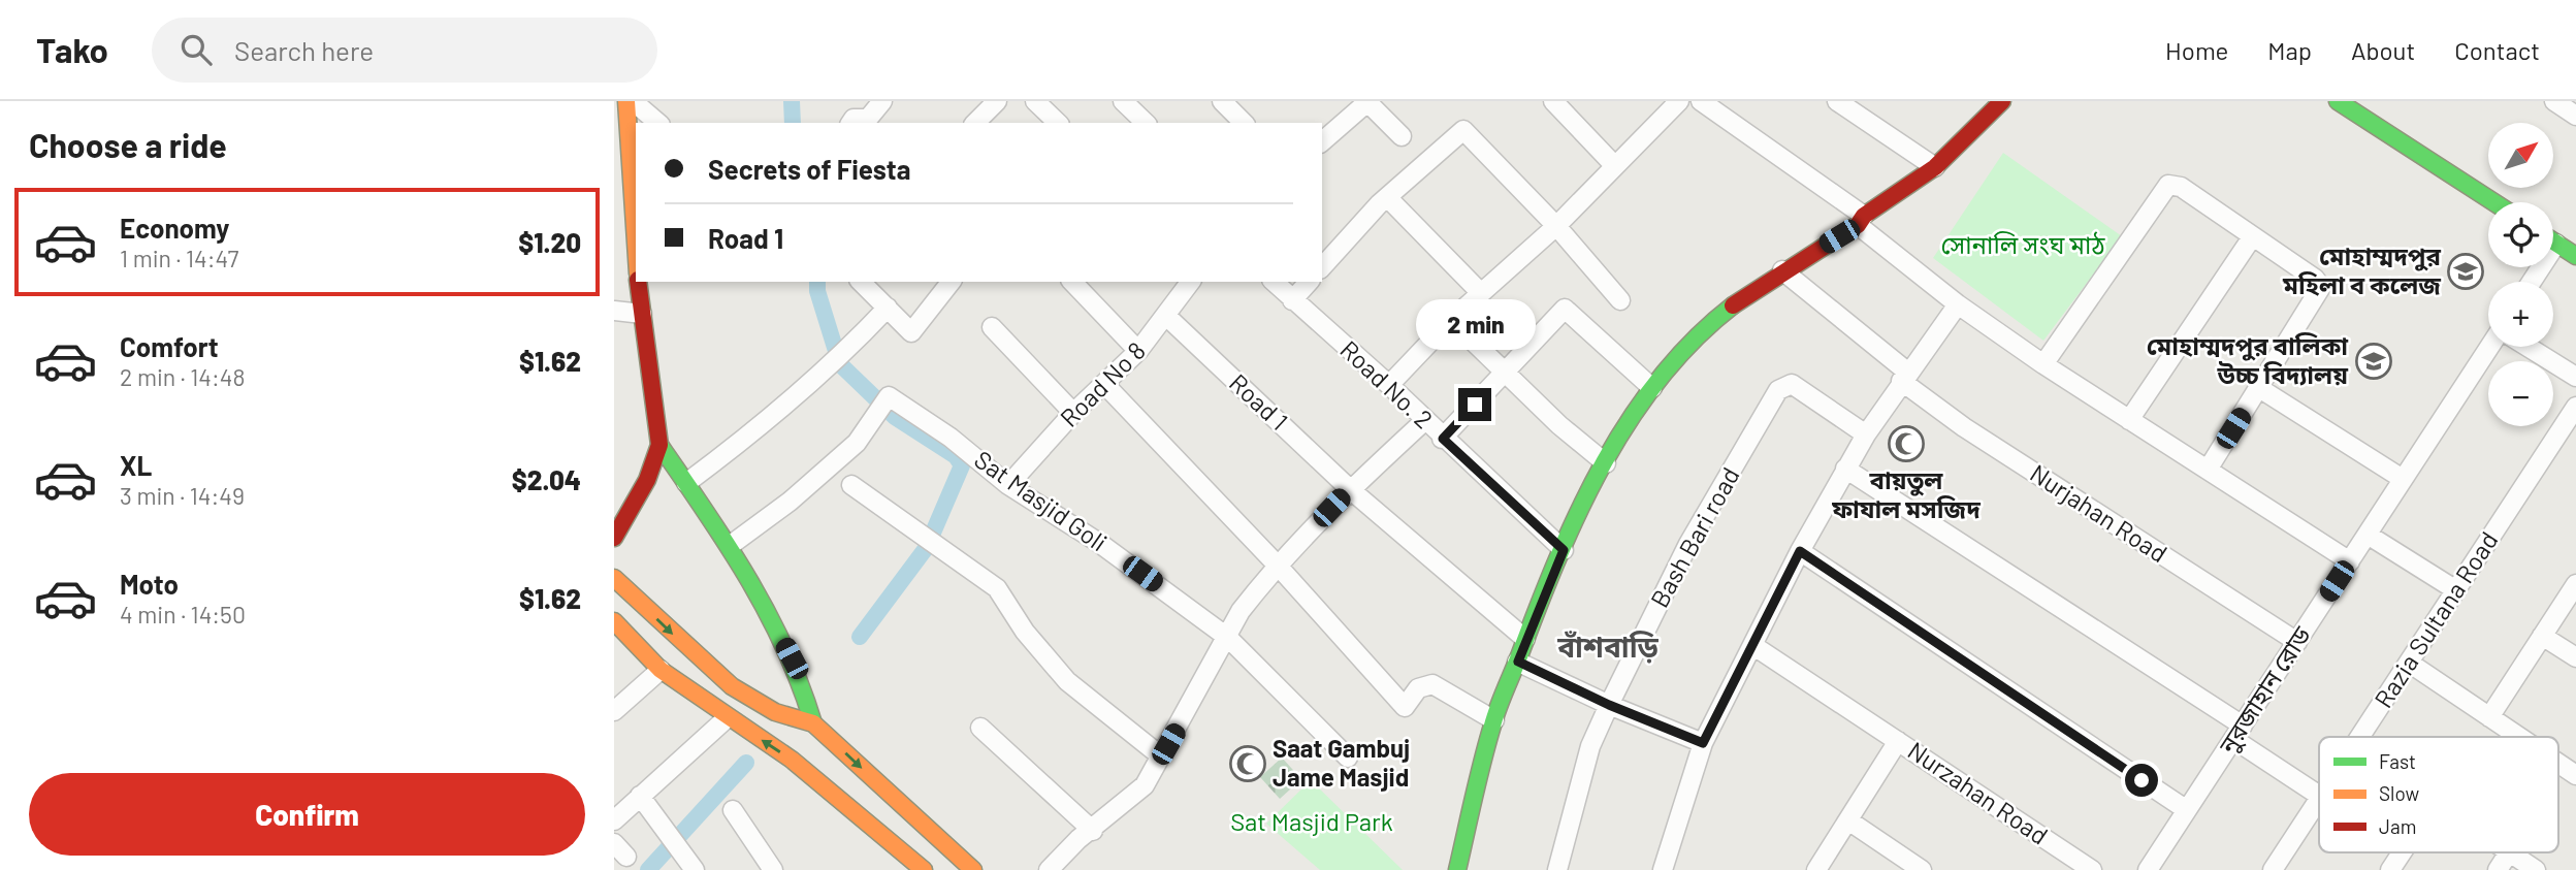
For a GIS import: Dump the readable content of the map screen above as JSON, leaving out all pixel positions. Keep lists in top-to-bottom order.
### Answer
{
  "streets": {
    "street": [
      "Road No 8",
      "Road No. 2",
      "Road 1",
      "Sat Masjid Goli",
      "Nurjahan Road",
      "Bash Bari road",
      "Razia Sultana Road",
      "নুরজাহান রোড",
      "Nurzahan Road"
    ]
  },
  "crossings": [
    ["Road No 8", "Road 1"],
    ["Road No 8", "Sat Masjid Goli"],
    ["Nurjahan Road", "নুরজাহান রোড"]
  ],
  "districts": ["বাঁশবাড়ি"],
  "parks": ["সোনালি সংঘ মাঠ", "Sat Masjid Park"],
  "places": {
    "school or university": ["মোহাম্মদপুর মহিলা ব কলেজ", "মোহাম্মদপুর বালিকা উচ্চ বিদ্যালয়"],
    "mosque": ["বায়তুল ফাযাল মসজিদ", "Saat Gambuj Jame Masjid"]
  },
  "legend": ["Fast", "Slow", "Jam"],
  "north": "top right",
  "page": {
    "header": "Tako",
    "search": "Search here",
    "nav": [
      "Home",
      "Map",
      "About",
      "Contact"
    ],
    "heading": "Choose a ride",
    "map_buttons": ["+", "−"],
    "banner": ["Secrets of Fiesta", "Road 1"],
    "list": [
      {
        "name": "Economy",
        "note": "1 min · 14:47",
        "value": "$1.20"
      },
      {
        "name": "Comfort",
        "note": "2 min · 14:48",
        "value": "$1.62"
      },
      {
        "name": "XL",
        "note": "3 min · 14:49",
        "value": "$2.04"
      },
      {
        "name": "Moto",
        "note": "4 min · 14:50",
        "value": "$1.62"
      }
    ],
    "bubble": "2 min",
    "buttons": "Confirm"
  }
}
